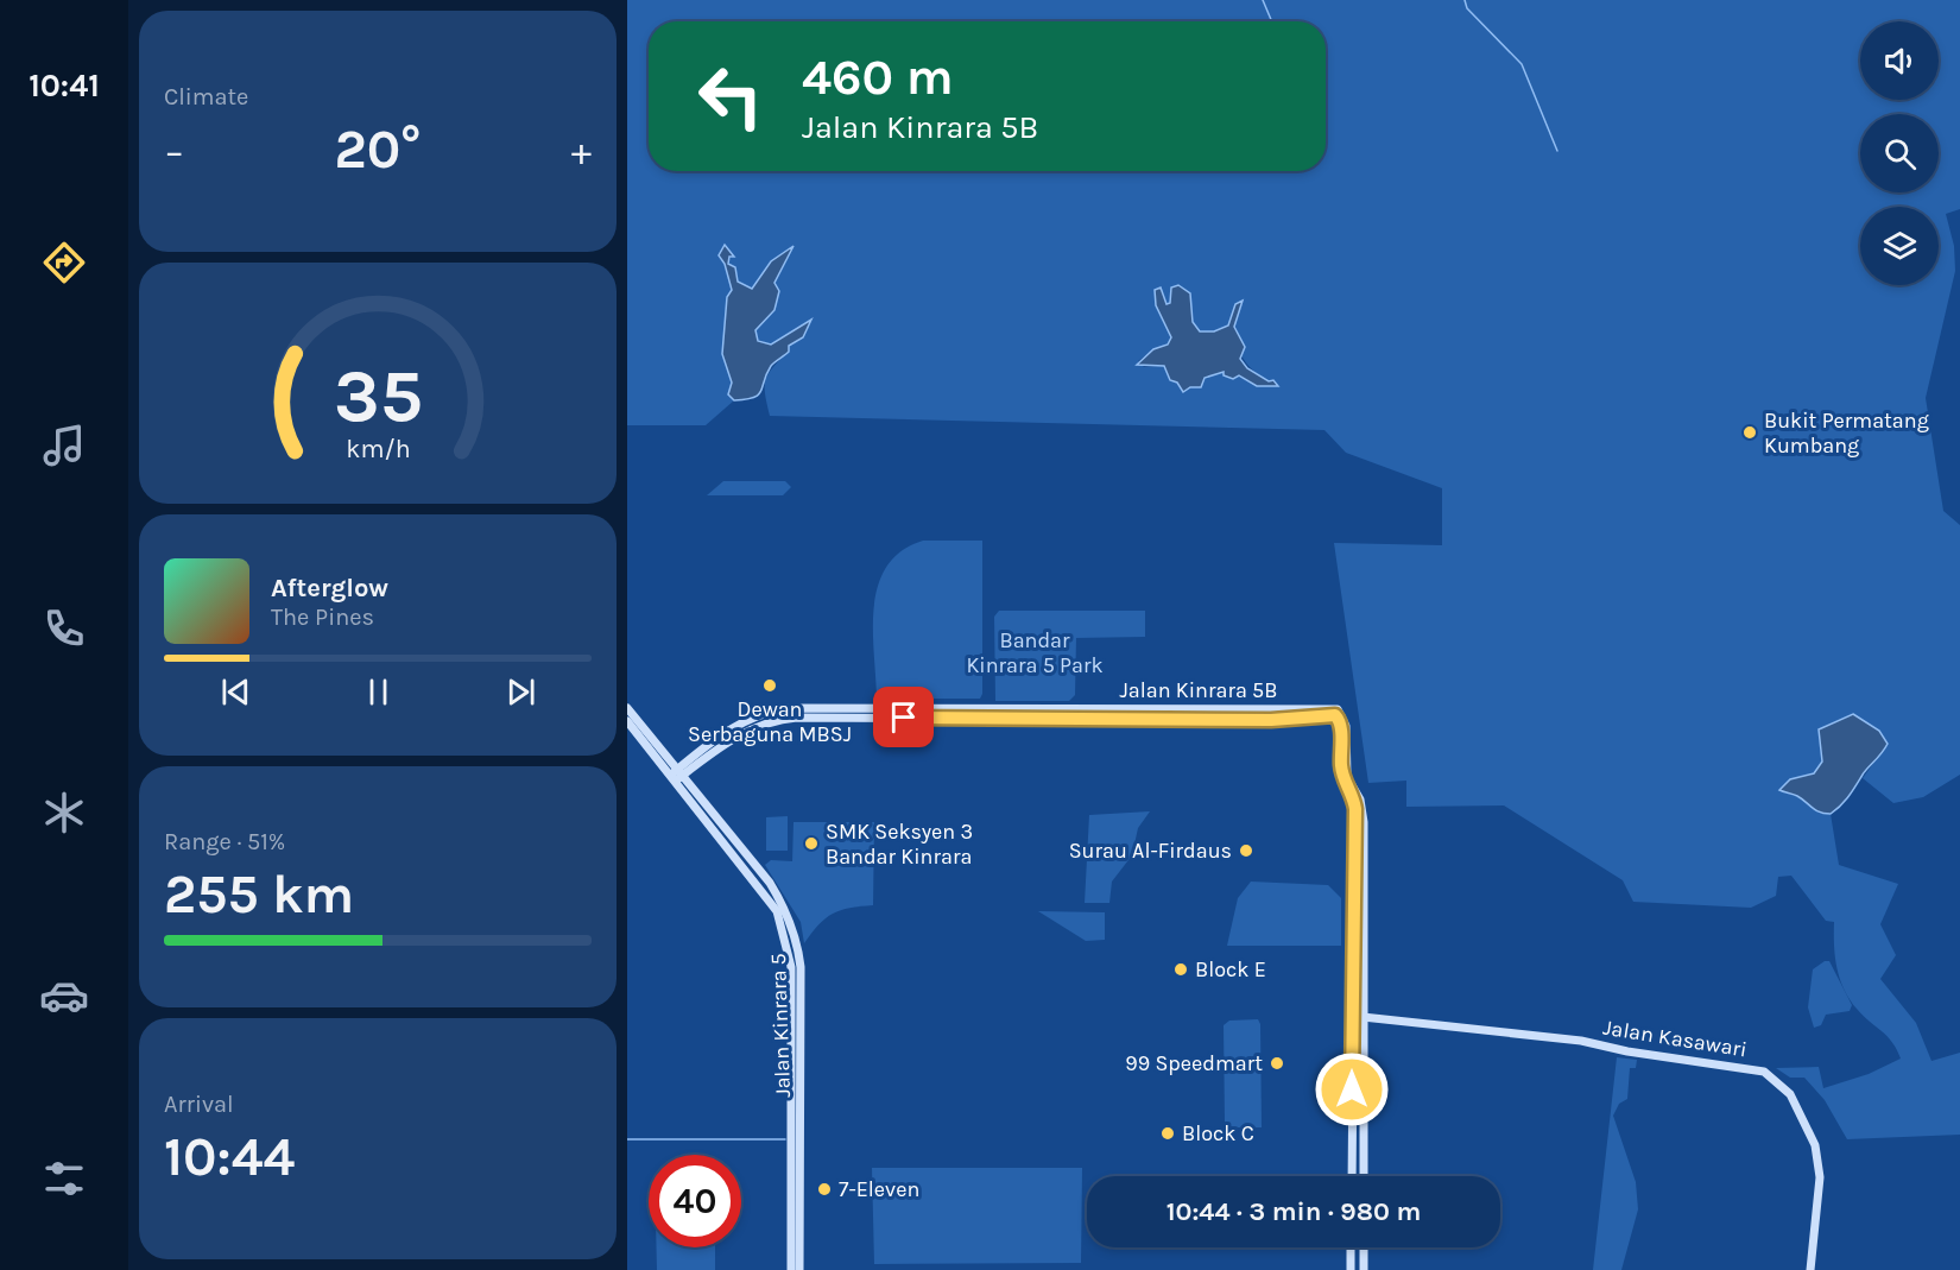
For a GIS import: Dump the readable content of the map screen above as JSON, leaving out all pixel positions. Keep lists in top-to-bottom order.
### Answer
{
  "streets": {
    "street": ["Jalan Kinrara 5B", "Jalan Kinrara 5", "Jalan Kasawari"]
  },
  "crossings": [
    ["Jalan Kinrara 5B", "Jalan Kinrara 5"]
  ],
  "parks": ["Bandar Kinrara 5 Park"],
  "places": [
    "Bukit Permatang Kumbang",
    "Dewan Serbaguna MBSJ",
    "SMK Seksyen 3 Bandar Kinrara",
    "Surau Al-Firdaus",
    "Block E",
    "99 Speedmart",
    "Block C",
    "7-Eleven"
  ],
  "page": {
    "tabs": "10:41",
    "tile": [
      "Climate",
      ["Range · 51%", "255 km"],
      ["Arrival", "10:44"]
    ],
    "turn": ["460 m", "Jalan Kinrara 5B"],
    "heat": ["−", "20°", "+"],
    "song": ["Afterglow", "The Pines"],
    "limit": "40",
    "trip": "10:44 · 3 min · 980 m",
    "gauge": ["35", "km/h"]
  }
}
